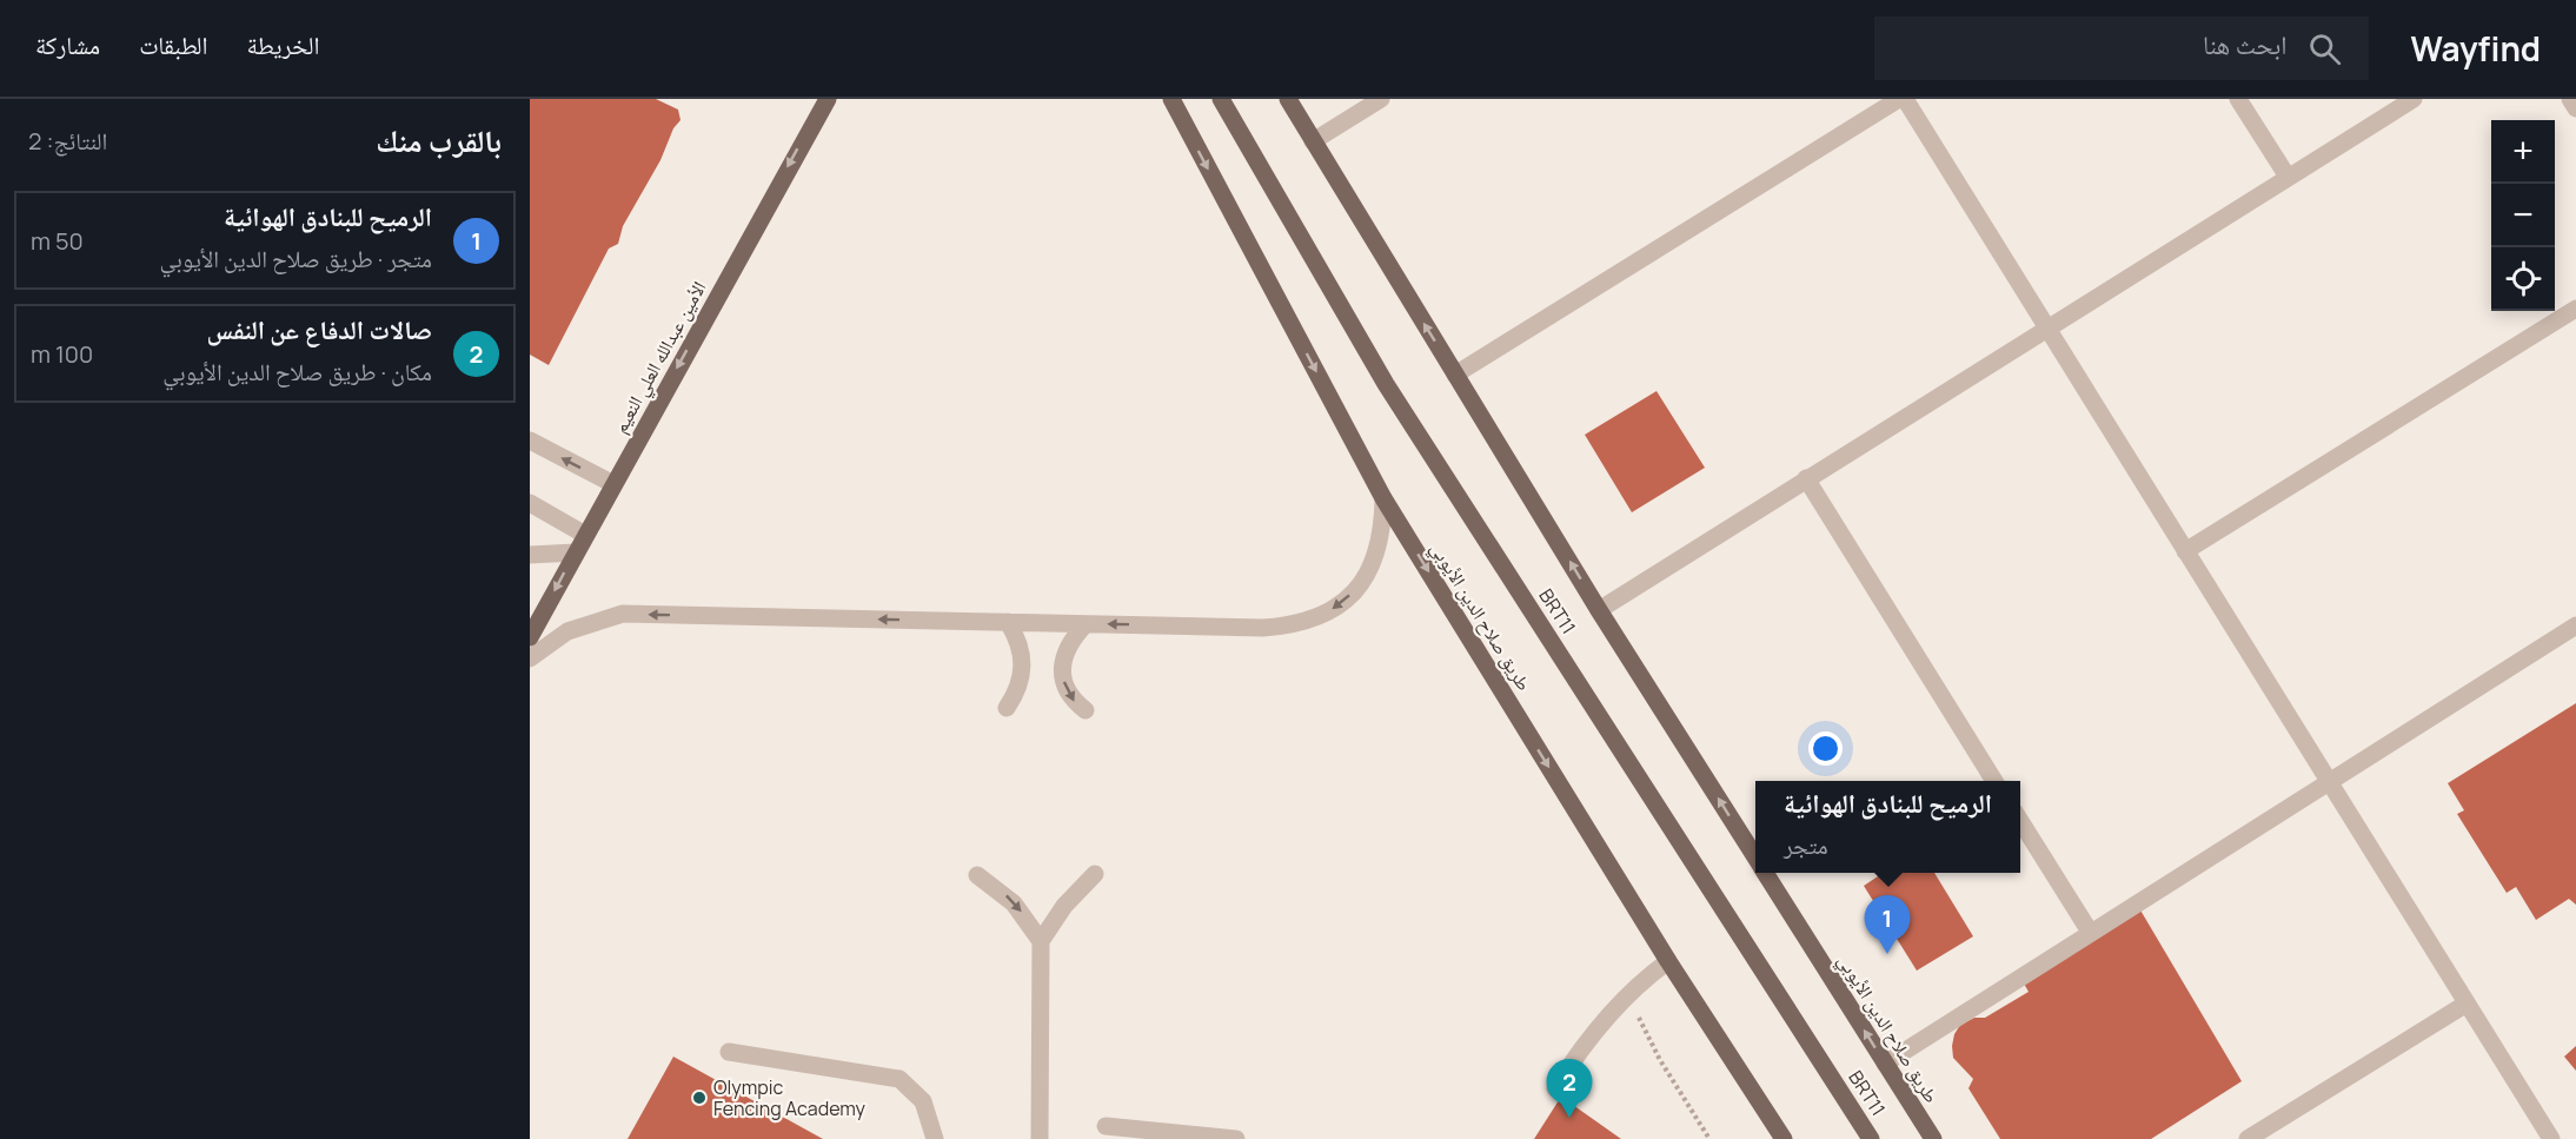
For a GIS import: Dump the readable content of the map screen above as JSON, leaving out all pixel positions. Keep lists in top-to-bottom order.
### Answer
{
  "streets": {
    "main road": ["الأمين عبدالله العلي النعيم", "BRT11", "طريق صلاح الدين الأيوبي"]
  },
  "one_way": ["الأمين عبدالله العلي النعيم"],
  "places": ["Olympic Fencing Academy"],
  "page": {
    "header": "Wayfind",
    "search": "ابحث هنا",
    "nav": ["الخريطة", "الطبقات", "مشاركة"],
    "heading": ["بالقرب منك", "النتائج: 2"],
    "map_buttons": ["+", "−"],
    "list": [
      {
        "mark": "1",
        "name": "الرميح للبنادق الهوائية",
        "note": "متجر · طريق صلاح الدين الأيوبي",
        "value": "50 m"
      },
      {
        "mark": "2",
        "name": "صالات الدفاع عن النفس",
        "note": "مكان · طريق صلاح الدين الأيوبي",
        "value": "100 m"
      }
    ],
    "popup": ["الرميح للبنادق الهوائية", "متجر"],
    "pins": ["1", "2"]
  }
}
